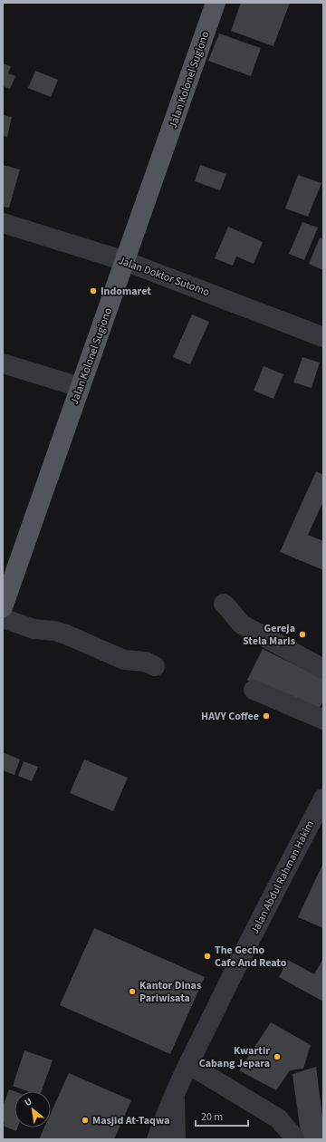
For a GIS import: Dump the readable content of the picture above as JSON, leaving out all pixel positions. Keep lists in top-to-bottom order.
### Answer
{
  "streets": {
    "main road": ["Jalan Kolonel Sugiono"],
    "street": ["Jalan Doktor Sutomo", "Jalan Abdul Rahman Hakim"]
  },
  "crossings": [
    ["Jalan Kolonel Sugiono", "Jalan Doktor Sutomo"]
  ],
  "places": [
    "Indomaret",
    "Gereja Stela Maris",
    "HAVY Coffee",
    "The Gecho Cafe And Reato",
    "Kantor Dinas Pariwisata",
    "Kwartir Cabang Jepara",
    "Masjid At-Taqwa"
  ],
  "scale_bar": "20 m",
  "north": "top left"
}
